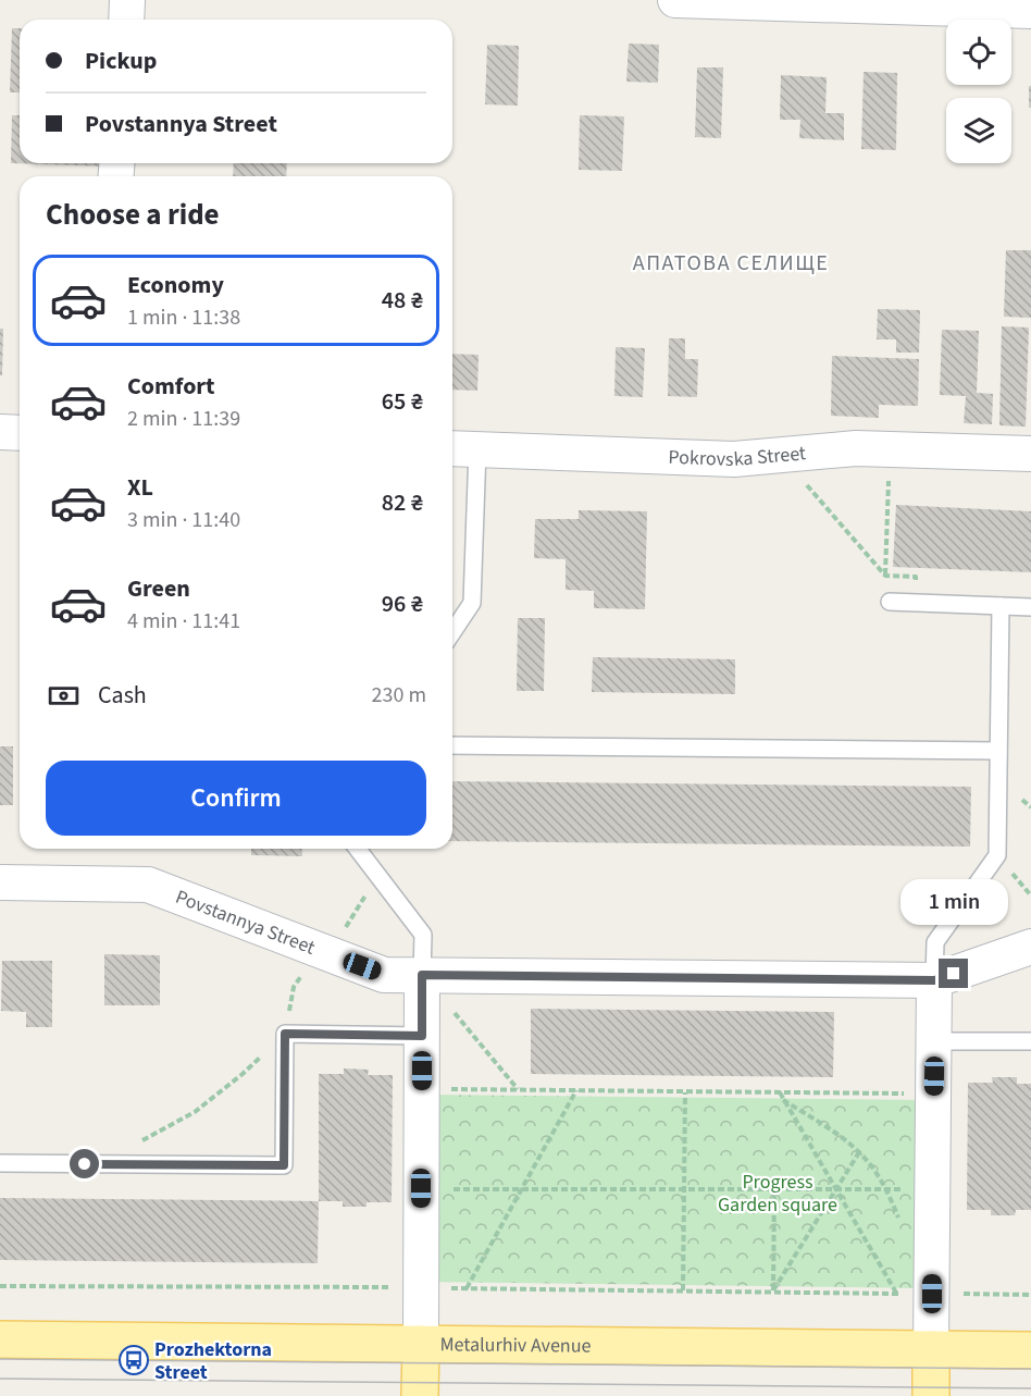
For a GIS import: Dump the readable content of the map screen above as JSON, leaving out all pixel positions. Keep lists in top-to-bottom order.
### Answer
{
  "streets": {
    "main road": ["Metalurhiv Avenue"],
    "street": ["Pokrovska Street", "Povstannya Street"]
  },
  "districts": ["АПАТОВА СЕЛИЩЕ"],
  "parks": ["Progress Garden square"],
  "places": {
    "bus stop": ["Prozhektorna Street"]
  },
  "page": {
    "banner": ["Pickup", "Povstannya Street"],
    "heading": "Choose a ride",
    "list": [
      {
        "name": "Economy",
        "note": "1 min · 11:38",
        "value": "48 ₴"
      },
      {
        "name": "Comfort",
        "note": "2 min · 11:39",
        "value": "65 ₴"
      },
      {
        "name": "XL",
        "note": "3 min · 11:40",
        "value": "82 ₴"
      },
      {
        "name": "Green",
        "note": "4 min · 11:41",
        "value": "96 ₴"
      }
    ],
    "pay": ["Cash", "230 m"],
    "buttons": "Confirm",
    "bubble": "1 min"
  }
}
